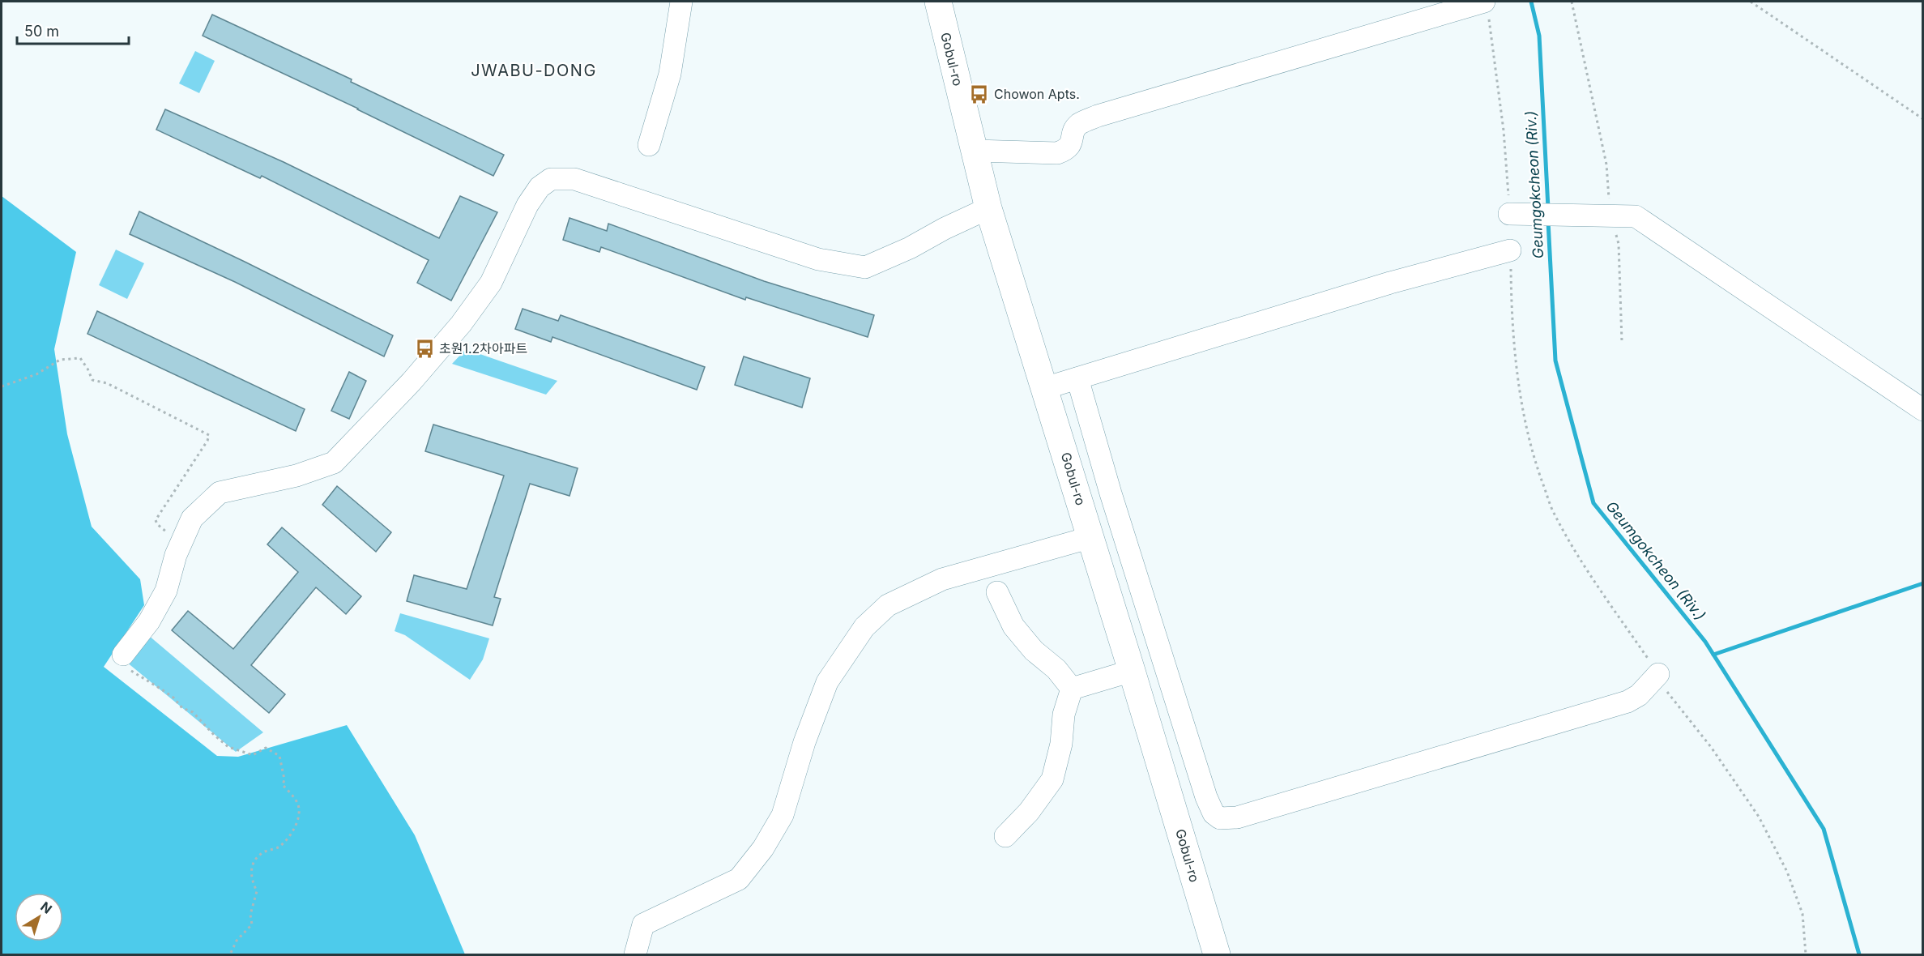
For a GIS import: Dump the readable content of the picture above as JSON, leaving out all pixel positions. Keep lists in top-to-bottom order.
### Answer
{
  "streets": {
    "main road": ["Gobul-ro"]
  },
  "districts": ["JWABU-DONG"],
  "water": ["Geumgokcheon (Riv.)"],
  "places": {
    "bus stop": ["Chowon Apts.", "초원1.2차아파트"]
  },
  "scale_bar": "50 m",
  "north": "top right"
}
